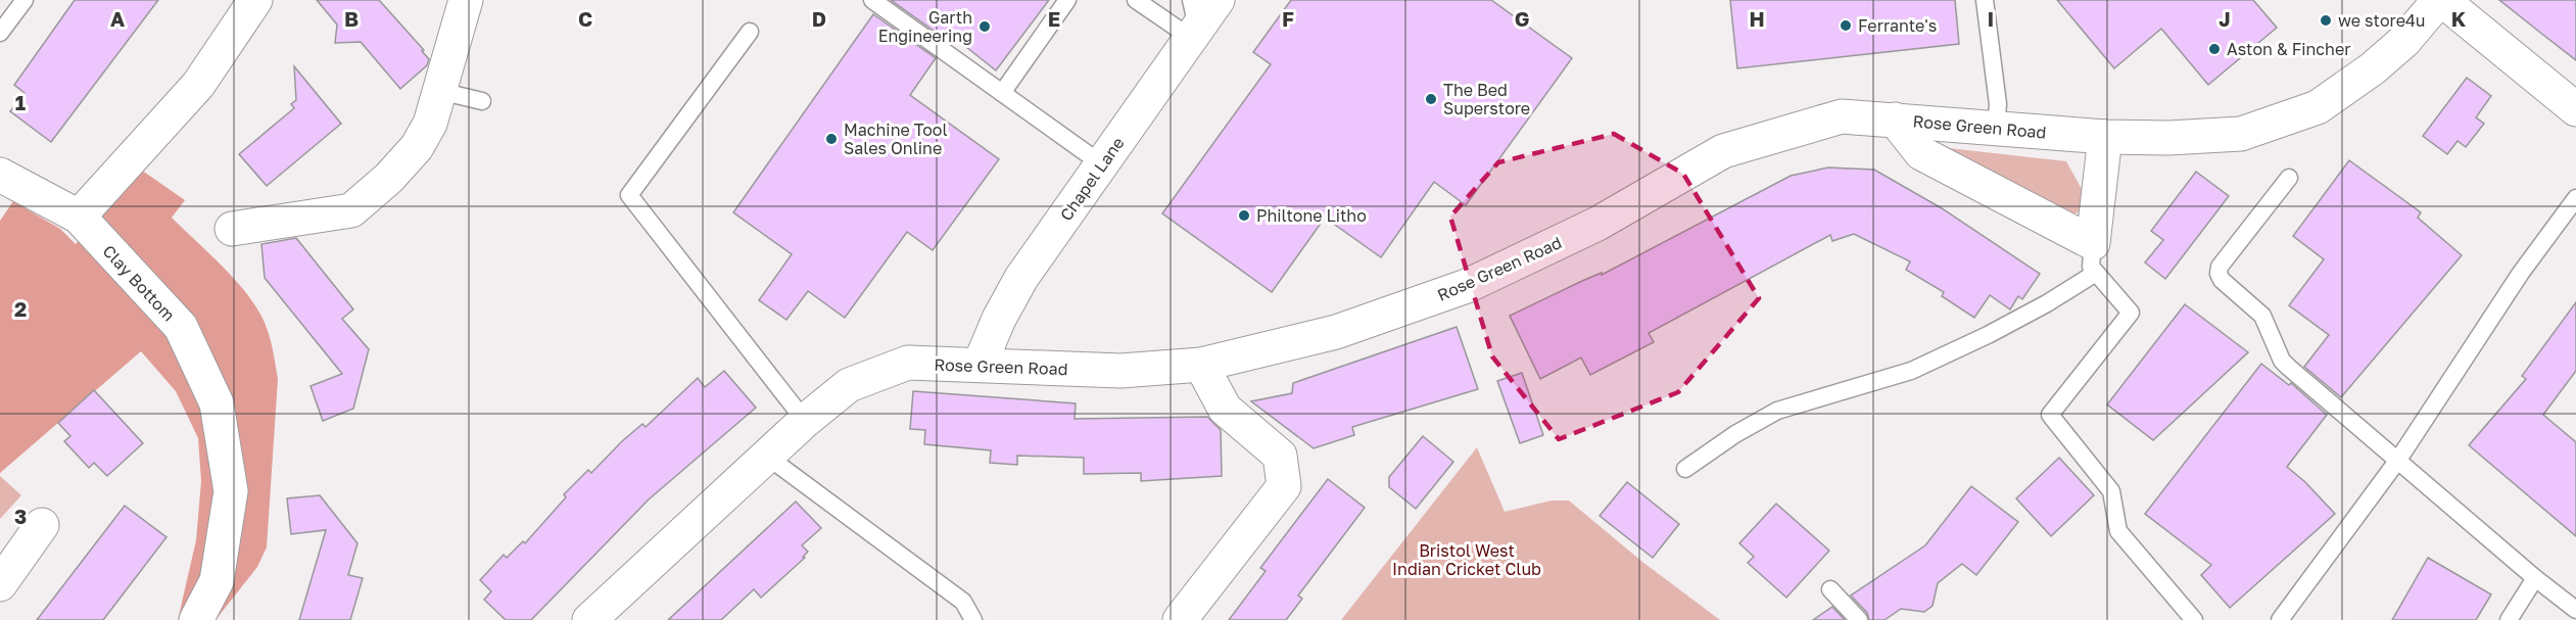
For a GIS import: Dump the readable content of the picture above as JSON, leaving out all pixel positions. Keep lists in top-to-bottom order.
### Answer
{
  "streets": {
    "street": ["Rose Green Road", "Chapel Lane", "Clay Bottom"]
  },
  "crossings": [
    ["Rose Green Road", "Chapel Lane"]
  ],
  "parks": ["Bristol West Indian Cricket Club"],
  "places": [
    "we store4u",
    "Ferrante's",
    "Garth Engineering",
    "Aston & Fincher",
    "The Bed Superstore",
    "Machine Tool Sales Online",
    "Philtone Litho"
  ],
  "grid": {
    "columns": [
      "A",
      "B",
      "C",
      "D",
      "E",
      "F",
      "G",
      "H",
      "I",
      "J",
      "K"
    ],
    "rows": ["1", "2", "3"]
  }
}
